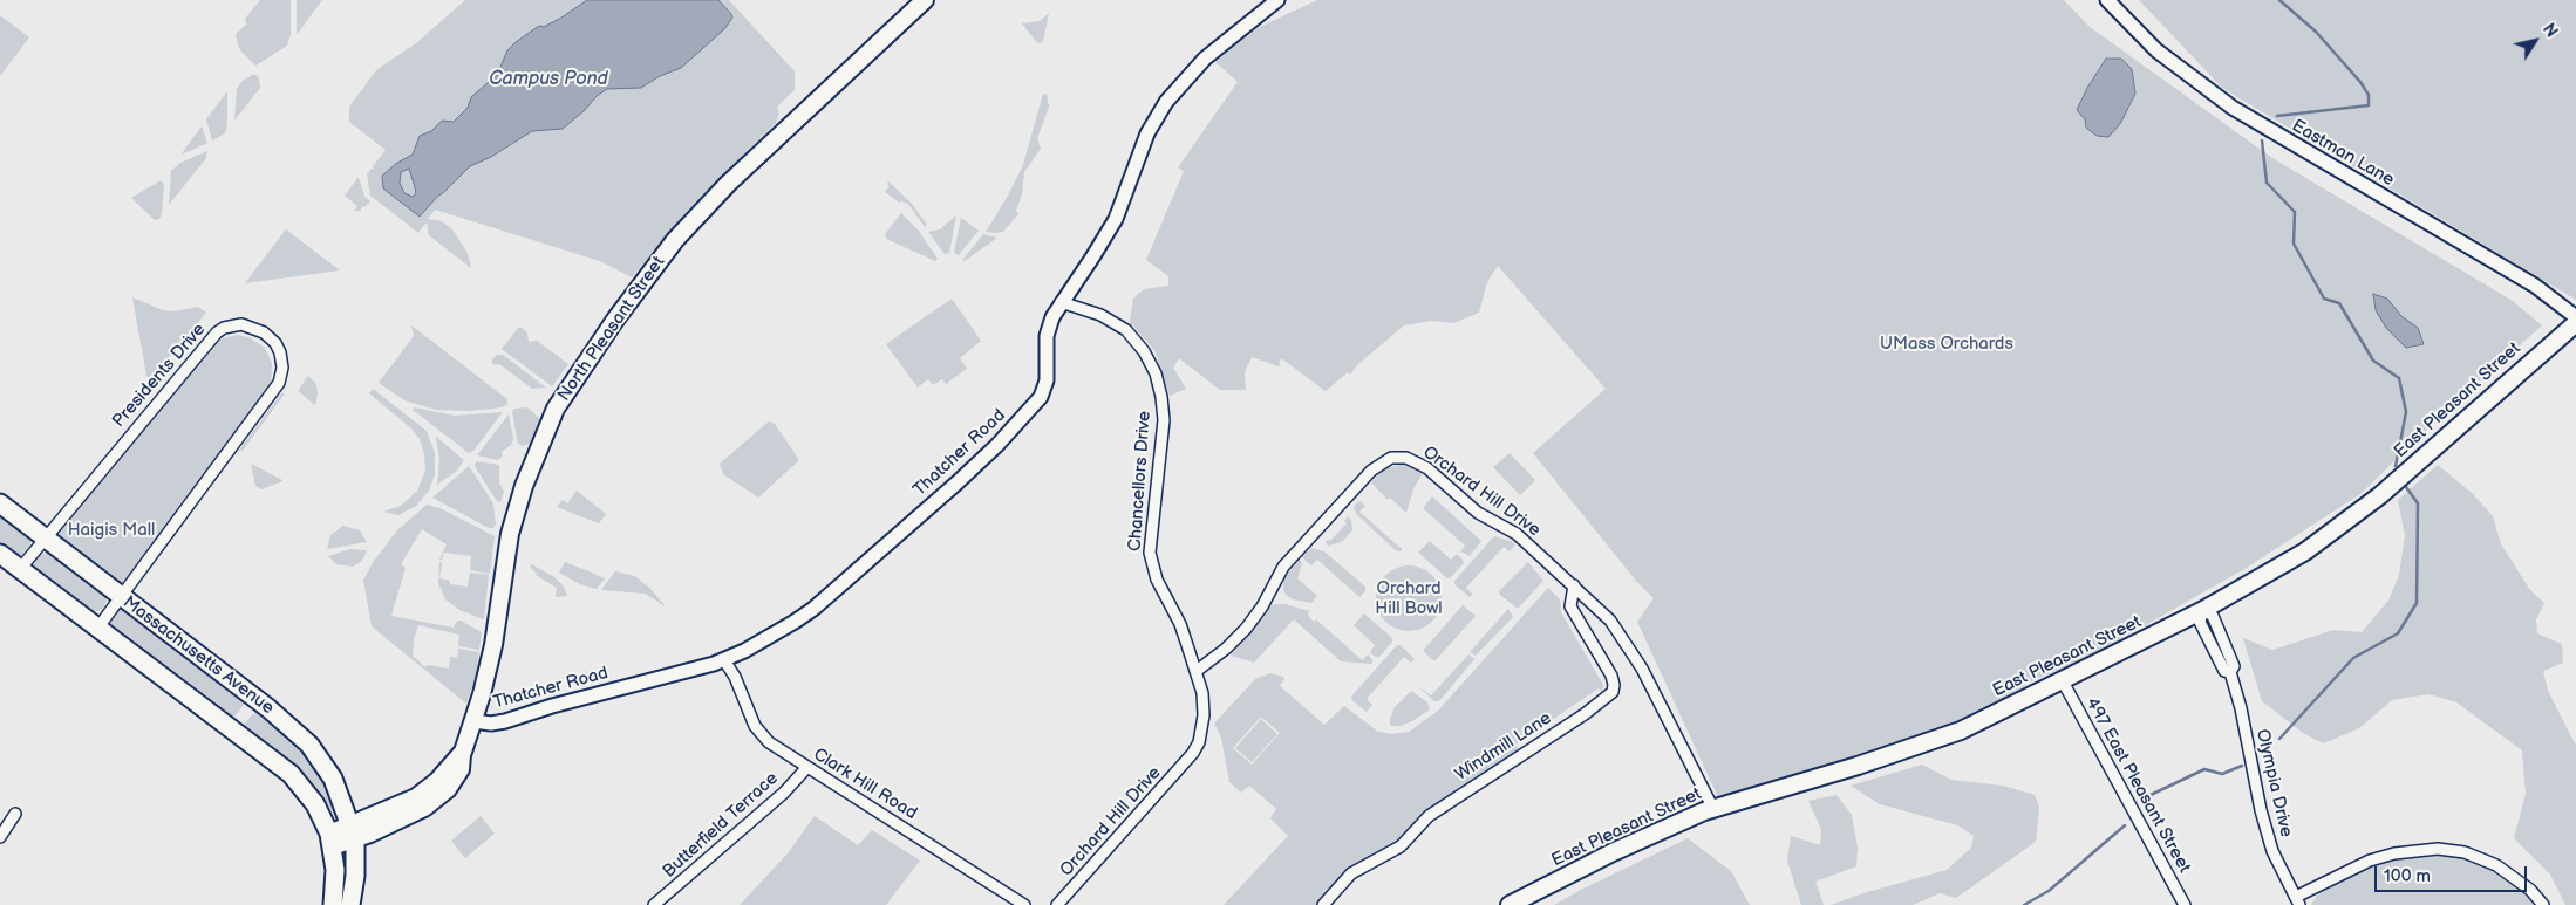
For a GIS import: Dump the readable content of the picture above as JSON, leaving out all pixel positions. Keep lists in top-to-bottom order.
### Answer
{
  "streets": {
    "main road": ["North Pleasant Street", "East Pleasant Street", "Massachusetts Avenue"],
    "street": [
      "Eastman Lane",
      "Presidents Drive",
      "Thatcher Road",
      "Chancellors Drive",
      "Orchard Hill Drive",
      "Windmill Lane",
      "Olympia Drive",
      "Clark Hill Road",
      "497 East Pleasant Street",
      "Butterfield Terrace"
    ]
  },
  "crossings": [
    ["North Pleasant Street", "Thatcher Road"],
    ["North Pleasant Street", "Massachusetts Avenue"],
    ["Presidents Drive", "Massachusetts Avenue"],
    ["East Pleasant Street", "Orchard Hill Drive"],
    ["East Pleasant Street", "Olympia Drive"],
    ["East Pleasant Street", "497 East Pleasant Street"],
    ["Thatcher Road", "Chancellors Drive"],
    ["Thatcher Road", "Clark Hill Road"],
    ["Chancellors Drive", "Orchard Hill Drive"],
    ["Orchard Hill Drive", "Windmill Lane"],
    ["Clark Hill Road", "Butterfield Terrace"]
  ],
  "water": ["Campus Pond"],
  "parks": ["UMass Orchards", "Haigis Mall", "Orchard Hill Bowl"],
  "scale_bar": "100 m",
  "north": "top right"
}
